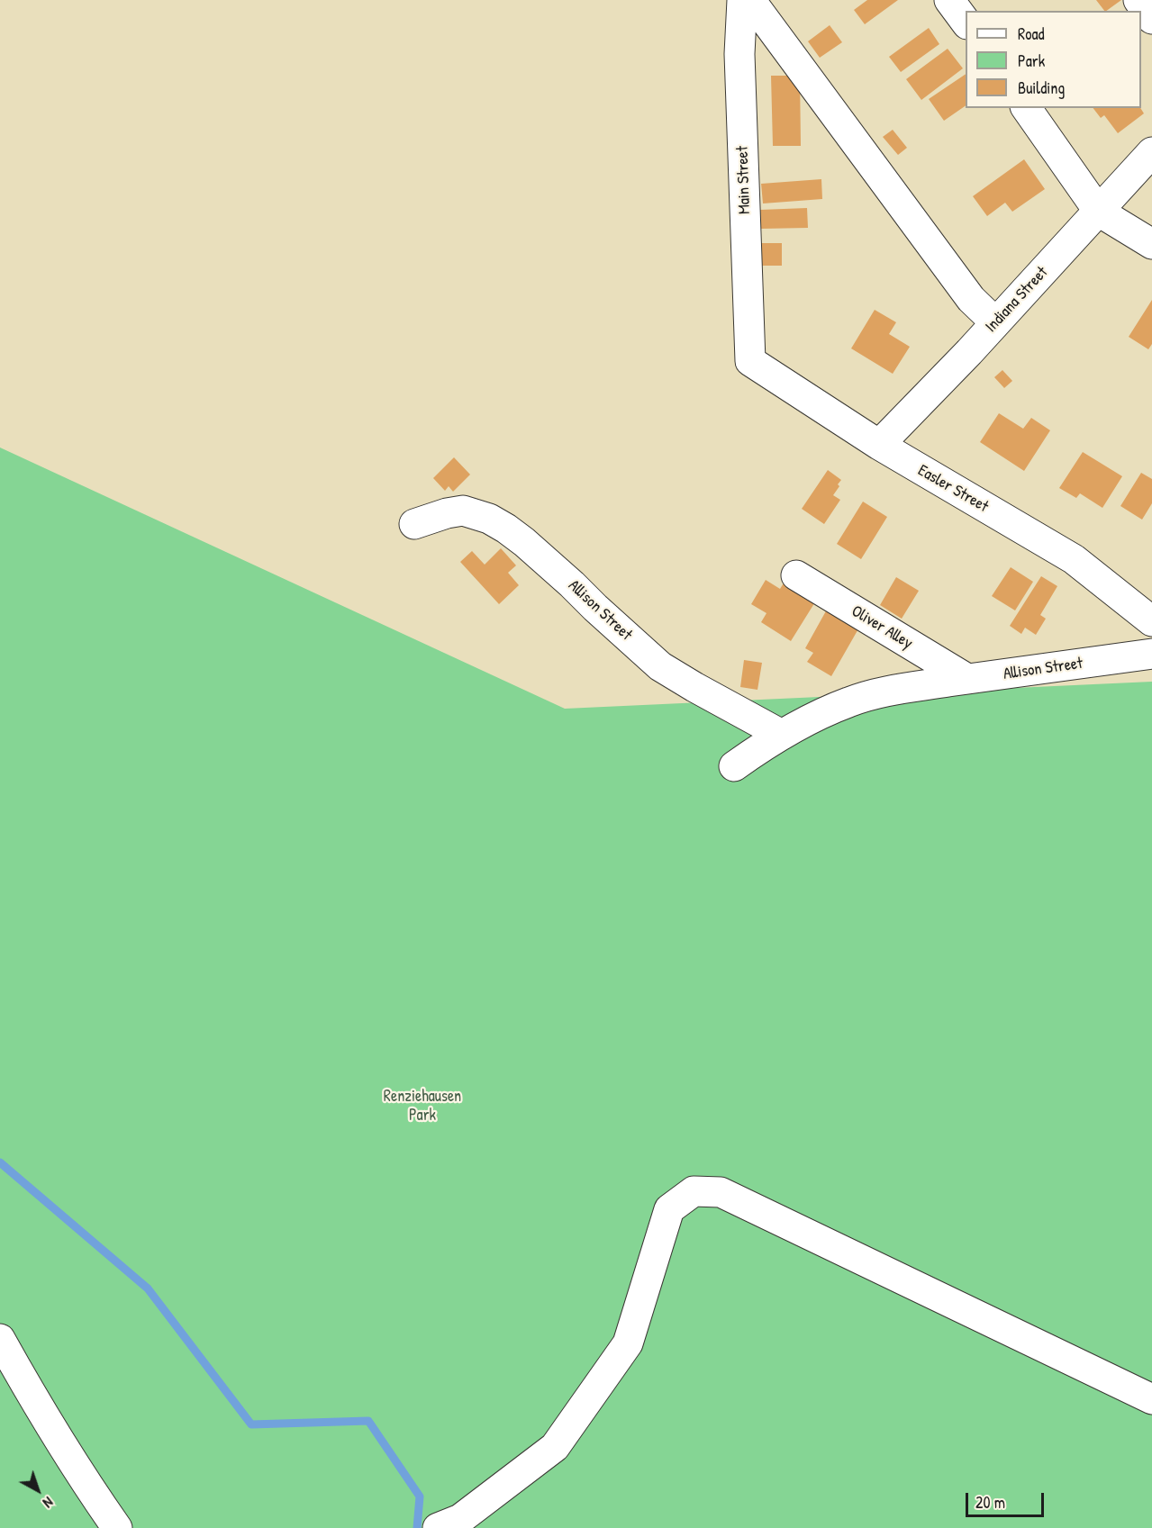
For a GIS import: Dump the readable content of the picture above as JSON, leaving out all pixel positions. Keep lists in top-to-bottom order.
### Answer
{
  "streets": {
    "street": [
      "Main Street",
      "Indiana Street",
      "Easler Street",
      "Allison Street",
      "Oliver Alley"
    ]
  },
  "crossings": [
    ["Main Street", "Easler Street"],
    ["Indiana Street", "Easler Street"],
    ["Allison Street", "Oliver Alley"]
  ],
  "parks": ["Renziehausen Park"],
  "legend": ["Road", "Park", "Building"],
  "scale_bar": "20 m",
  "north": "bottom right"
}
